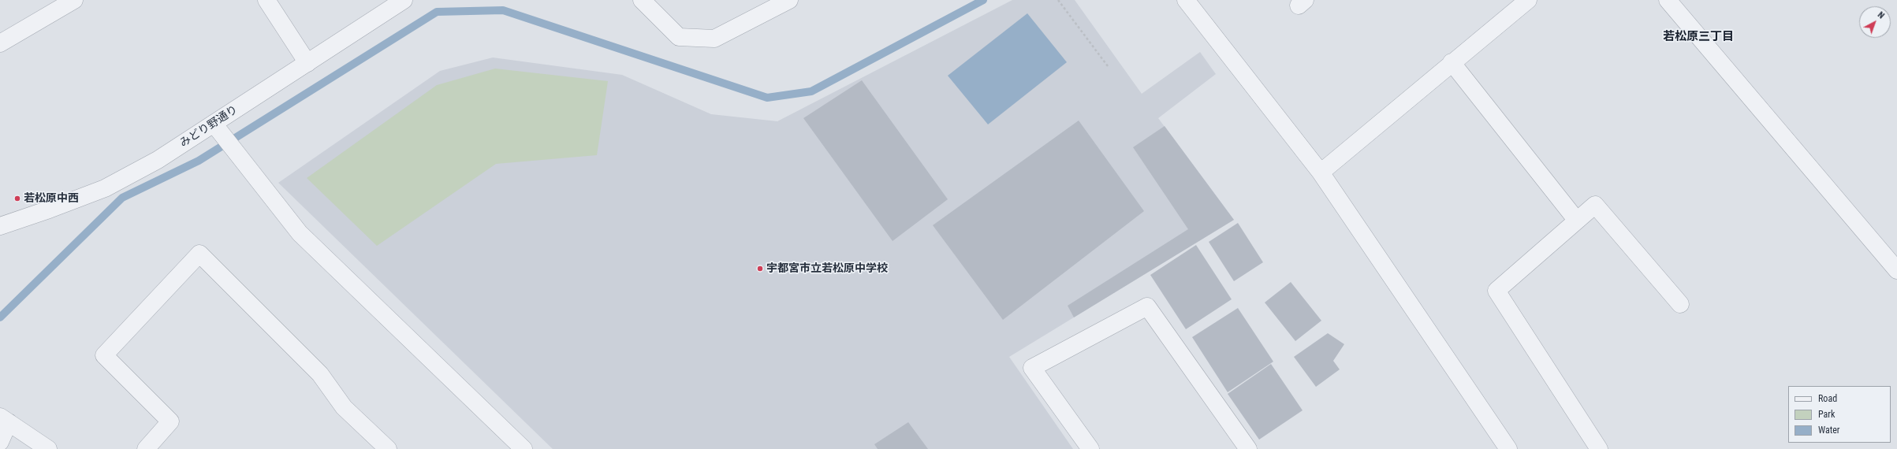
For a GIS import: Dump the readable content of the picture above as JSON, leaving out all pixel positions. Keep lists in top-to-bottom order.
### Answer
{
  "streets": {
    "street": ["みどり野通り"]
  },
  "districts": ["若松原三丁目"],
  "places": ["若松原中西", "宇都宮市立若松原中学校"],
  "legend": ["Road", "Park", "Water"],
  "north": "top right"
}
